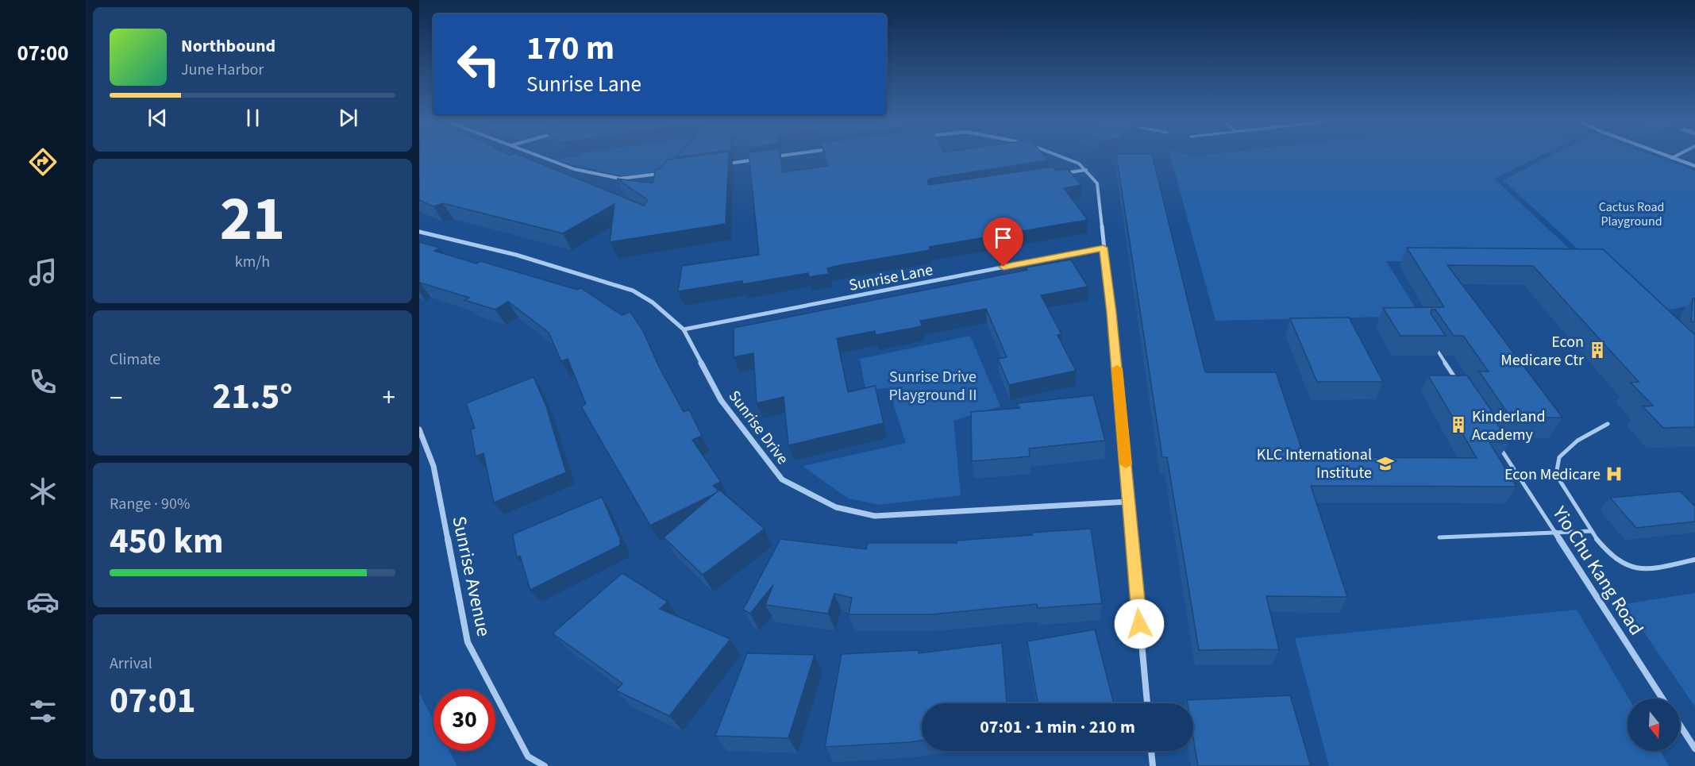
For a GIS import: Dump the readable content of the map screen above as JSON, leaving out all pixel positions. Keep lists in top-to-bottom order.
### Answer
{
  "streets": {
    "street": [
      "Sunrise Lane",
      "Sunrise Drive",
      "Yio Chu Kang Road",
      "Sunrise Avenue"
    ]
  },
  "crossings": [
    ["Sunrise Lane", "Sunrise Drive"]
  ],
  "parks": ["Cactus Road Playground", "Sunrise Drive Playground II"],
  "places": {
    "building": ["Econ Medicare Ctr", "Kinderland Academy"],
    "school or university": ["KLC International Institute"],
    "hospital": ["Econ Medicare"]
  },
  "north": "bottom",
  "page": {
    "tabs": "07:00",
    "turn": ["170 m", "Sunrise Lane"],
    "song": ["Northbound", "June Harbor"],
    "tile": [
      ["21", "km/h"],
      "Climate",
      ["Range · 90%", "450 km"],
      ["Arrival", "07:01"]
    ],
    "heat": ["−", "21.5°", "+"],
    "limit": "30",
    "trip": "07:01 · 1 min · 210 m"
  }
}
